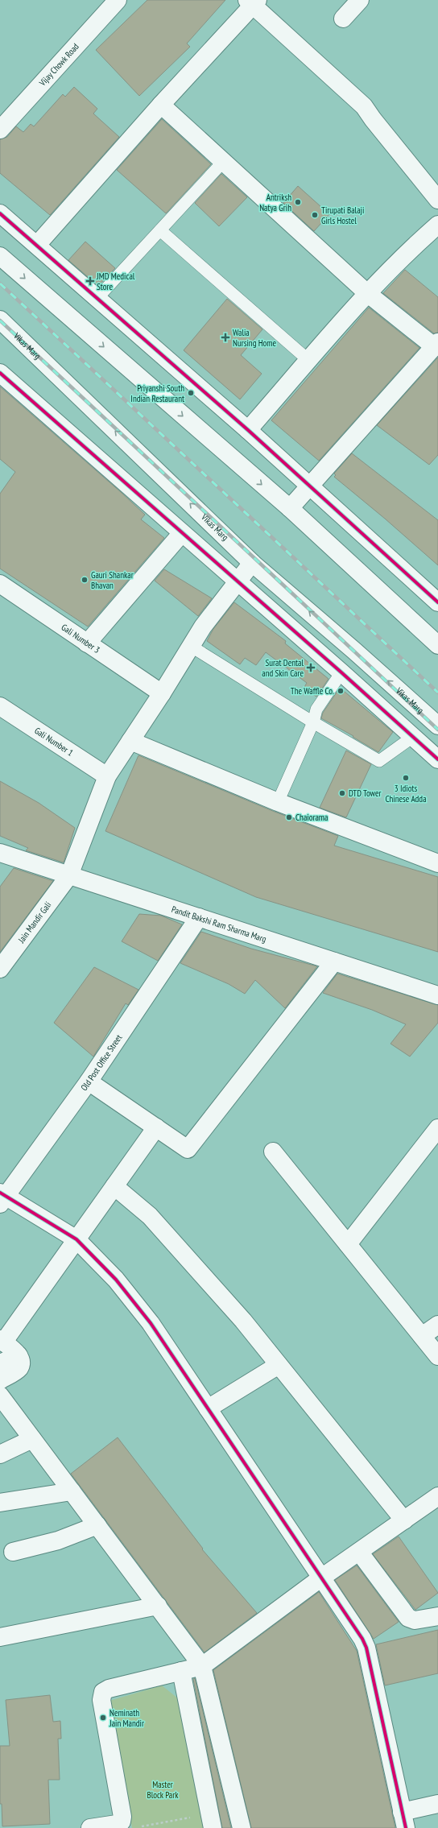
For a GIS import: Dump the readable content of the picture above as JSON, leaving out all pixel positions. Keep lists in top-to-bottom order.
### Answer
{
  "streets": {
    "street": [
      "Vijay Chowk Road",
      "Vikas Marg",
      "Gali Number 3",
      "Gali Number 1",
      "Jain Mandir Gali",
      "Pandit Bakshi Ram Sharma Marg",
      "Old Post Office Street"
    ]
  },
  "crossings": [
    ["Vikas Marg", "Jain Mandir Gali"],
    ["Gali Number 3", "Jain Mandir Gali"],
    ["Gali Number 1", "Jain Mandir Gali"],
    ["Jain Mandir Gali", "Pandit Bakshi Ram Sharma Marg"],
    ["Pandit Bakshi Ram Sharma Marg", "Old Post Office Street"]
  ],
  "parks": ["Master Block Park"],
  "places": {
    "other": [
      "Antriksh Natya Grih",
      "Tirupati Balaji Girls Hostel",
      "Priyanshi South Indian Restaurant",
      "Gauri Shankar Bhavan",
      "The Waffle Co.",
      "3 Idiots Chinese Adda",
      "DTD Tower",
      "Chaiorama",
      "Neminath Jain Mandir"
    ],
    "health": ["JMD Medical Store", "Walia Nursing Home", "Surat Dental and Skin Care"]
  }
}
